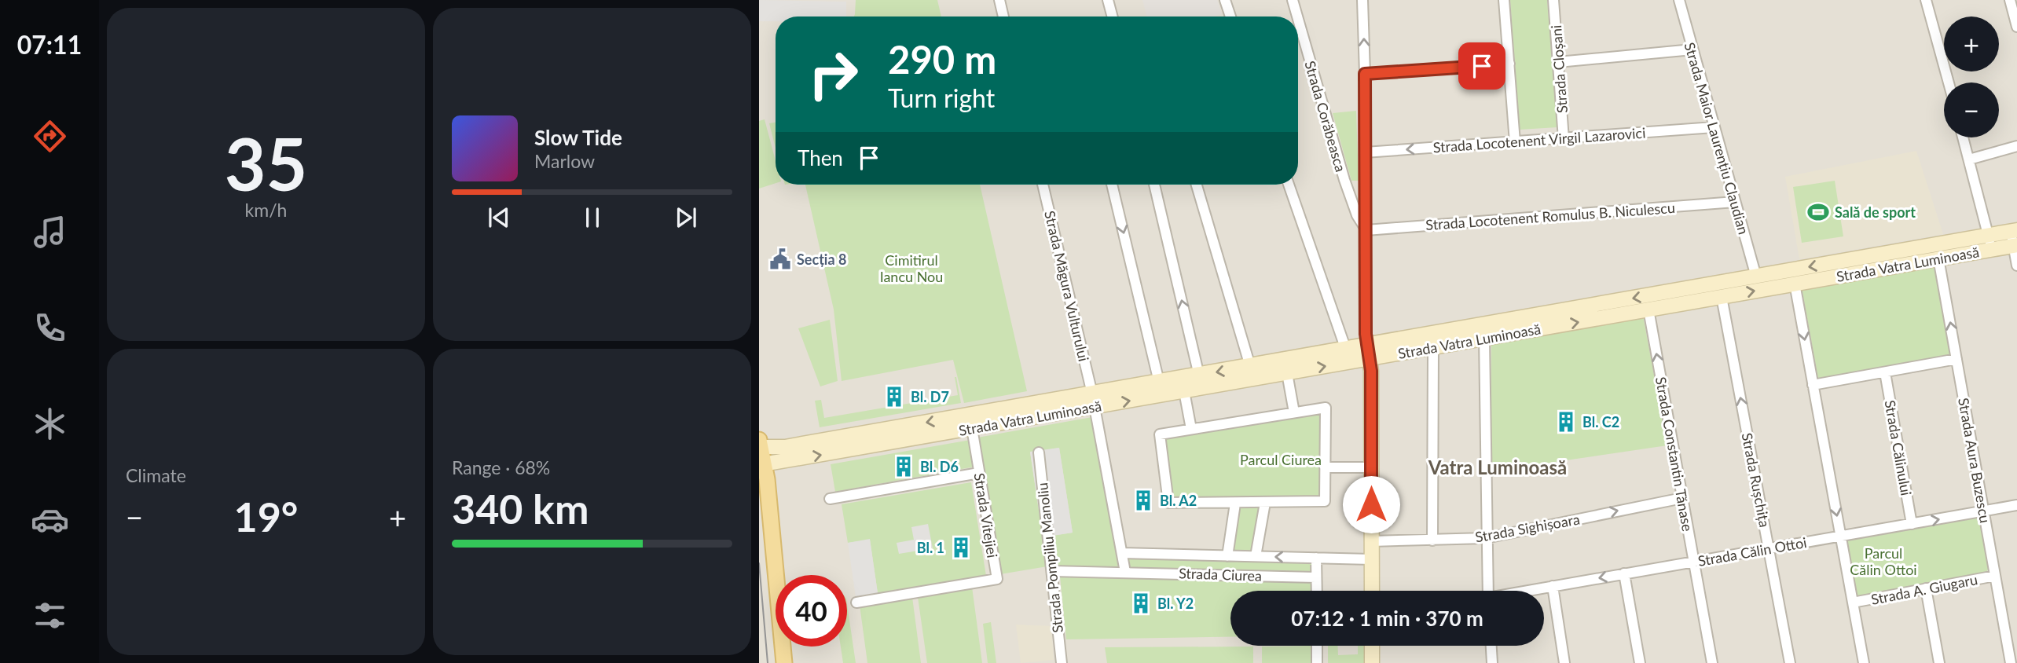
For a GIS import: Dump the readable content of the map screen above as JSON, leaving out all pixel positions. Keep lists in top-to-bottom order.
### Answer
{
  "streets": {
    "street": [
      "Strada Cloșani",
      "Strada Corăbeasca",
      "Strada Maior Laurențiu Claudian",
      "Strada Locotenent Virgil Lazarovici",
      "Strada Locotenent Romulus B. Niculescu",
      "Strada Vatra Luminoasă",
      "Strada Măgura Vulturului",
      "Strada Călinului",
      "Strada Constantin Tănase",
      "Strada Aura Buzescu",
      "Strada Rușchița",
      "Strada Vitejiei",
      "Strada Sighișoara",
      "Strada Călin Ottoi",
      "Strada Pompiliu Manoliu",
      "Strada Ciurea",
      "Strada A. Giugaru"
    ]
  },
  "crossings": [
    ["Strada Cloșani", "Strada Locotenent Virgil Lazarovici"],
    ["Strada Corăbeasca", "Strada Locotenent Romulus B. Niculescu"],
    ["Strada Maior Laurențiu Claudian", "Strada Locotenent Virgil Lazarovici"],
    ["Strada Maior Laurențiu Claudian", "Strada Locotenent Romulus B. Niculescu"],
    ["Strada Maior Laurențiu Claudian", "Strada Vatra Luminoasă"],
    ["Strada Vatra Luminoasă", "Strada Măgura Vulturului"],
    ["Strada Vatra Luminoasă", "Strada Constantin Tănase"],
    ["Strada Vatra Luminoasă", "Strada Aura Buzescu"],
    ["Strada Vatra Luminoasă", "Strada Rușchița"],
    ["Strada Vatra Luminoasă", "Strada Vitejiei"],
    ["Strada Călinului", "Strada Călin Ottoi"],
    ["Strada Constantin Tănase", "Strada Sighișoara"],
    ["Strada Constantin Tănase", "Strada Călin Ottoi"],
    ["Strada Aura Buzescu", "Strada Călin Ottoi"],
    ["Strada Aura Buzescu", "Strada A. Giugaru"],
    ["Strada Rușchița", "Strada Călin Ottoi"],
    ["Strada Pompiliu Manoliu", "Strada Ciurea"]
  ],
  "one_way": ["Strada Constantin Tănase", "Strada Sighișoara"],
  "districts": ["Vatra Luminoasă"],
  "parks": ["Cimitirul Iancu Nou", "Parcul Ciurea", "Parcul Călin Ottoi"],
  "places": {
    "sports": ["Sală de sport"],
    "public building": ["Secția 8"],
    "building": [
      "Bl. D7",
      "Bl. C2",
      "Bl. D6",
      "Bl. A2",
      "Bl. 1",
      "Bl. Y2"
    ]
  },
  "page": {
    "tabs": "07:11",
    "tile": [
      ["35", "km/h"],
      "Climate",
      ["Range · 68%", "340 km"]
    ],
    "map_buttons": ["+", "−"],
    "turn": ["290 m", "Turn right"],
    "song": ["Slow Tide", "Marlow"],
    "then": "Then",
    "heat": ["−", "19°", "+"],
    "limit": "40",
    "trip": "07:12 · 1 min · 370 m"
  }
}
